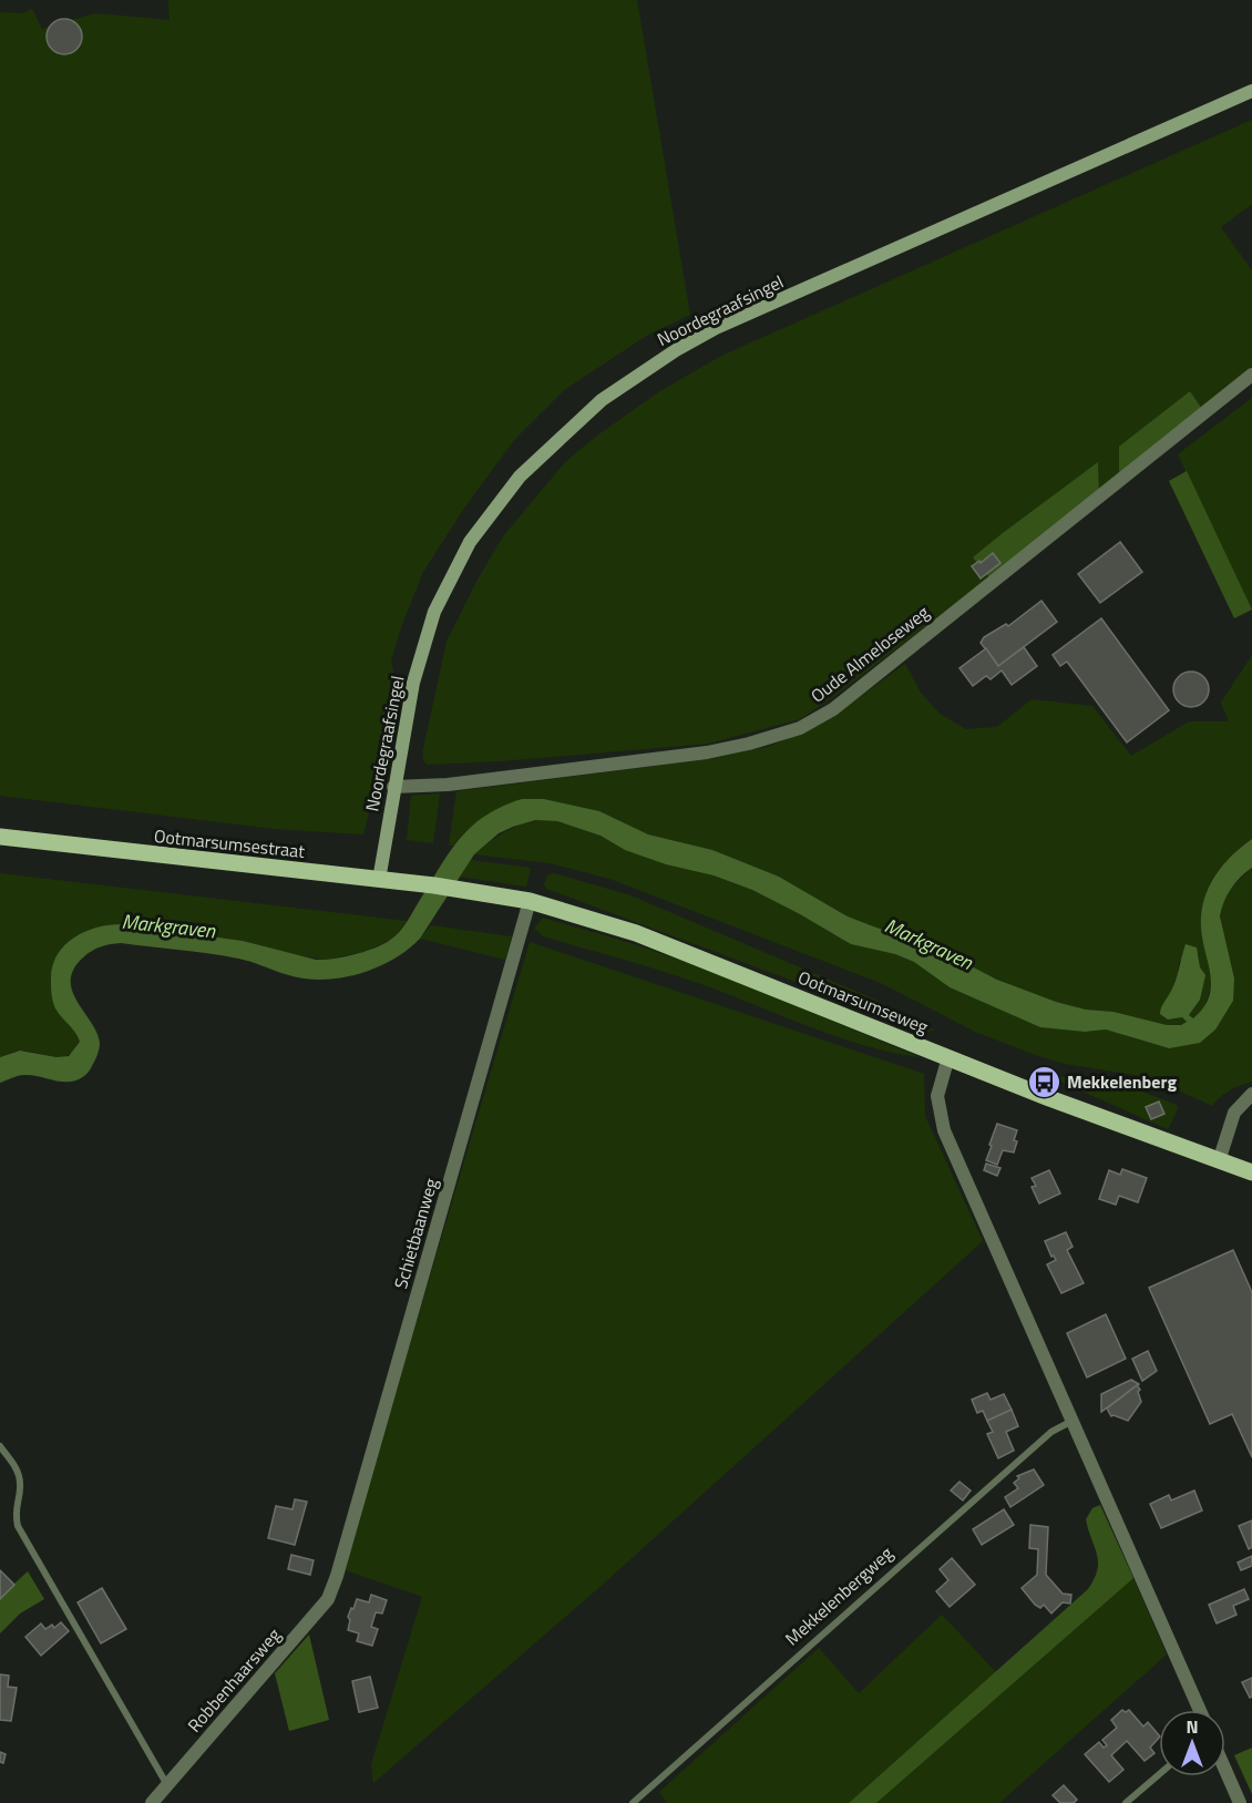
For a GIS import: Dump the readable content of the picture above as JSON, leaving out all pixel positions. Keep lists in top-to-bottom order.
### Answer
{
  "streets": {
    "main road": ["Noordegraafsingel", "Ootmarsumsestraat", "Ootmarsumseweg"],
    "street": ["Oude Almeloseweg", "Schietbaanweg", "Robbenhaarsweg"],
    "lane": ["Mekkelenbergweg"]
  },
  "crossings": [
    ["Noordegraafsingel", "Oude Almeloseweg"],
    ["Noordegraafsingel", "Ootmarsumsestraat"],
    ["Ootmarsumsestraat", "Ootmarsumseweg"],
    ["Ootmarsumseweg", "Schietbaanweg"],
    ["Schietbaanweg", "Robbenhaarsweg"]
  ],
  "water": ["Markgraven"],
  "places": {
    "bus stop": ["Mekkelenberg"]
  },
  "north": "top"
}
